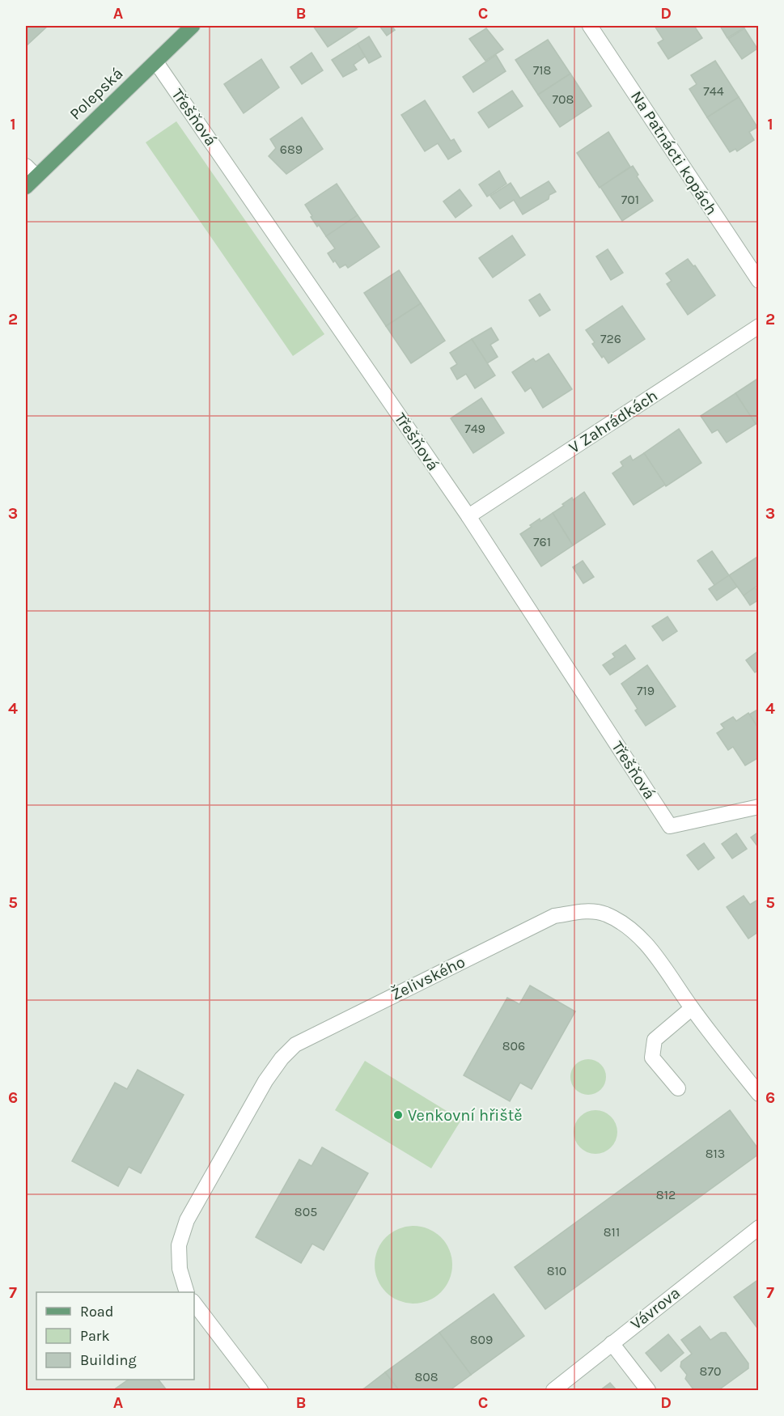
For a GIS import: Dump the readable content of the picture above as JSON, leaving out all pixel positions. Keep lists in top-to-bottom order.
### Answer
{
  "streets": {
    "main road": ["Polepská"],
    "street": [
      "Třešňová",
      "Na Patnácti kopách",
      "V Zahrádkách",
      "Želivského",
      "Vávrova"
    ]
  },
  "crossings": [
    ["Polepská", "Třešňová"],
    ["Třešňová", "V Zahrádkách"]
  ],
  "places": ["Venkovní hřiště"],
  "house_numbers": [
    "718",
    "744",
    "708",
    "689",
    "701",
    "726",
    "749",
    "761",
    "719",
    "806",
    "813",
    "812",
    "805",
    "811",
    "810",
    "809",
    "870",
    "808"
  ],
  "legend": ["Road", "Park", "Building"],
  "grid": {
    "columns": [
      "A",
      "B",
      "C",
      "D"
    ],
    "rows": [
      "1",
      "2",
      "3",
      "4",
      "5",
      "6",
      "7"
    ]
  }
}
